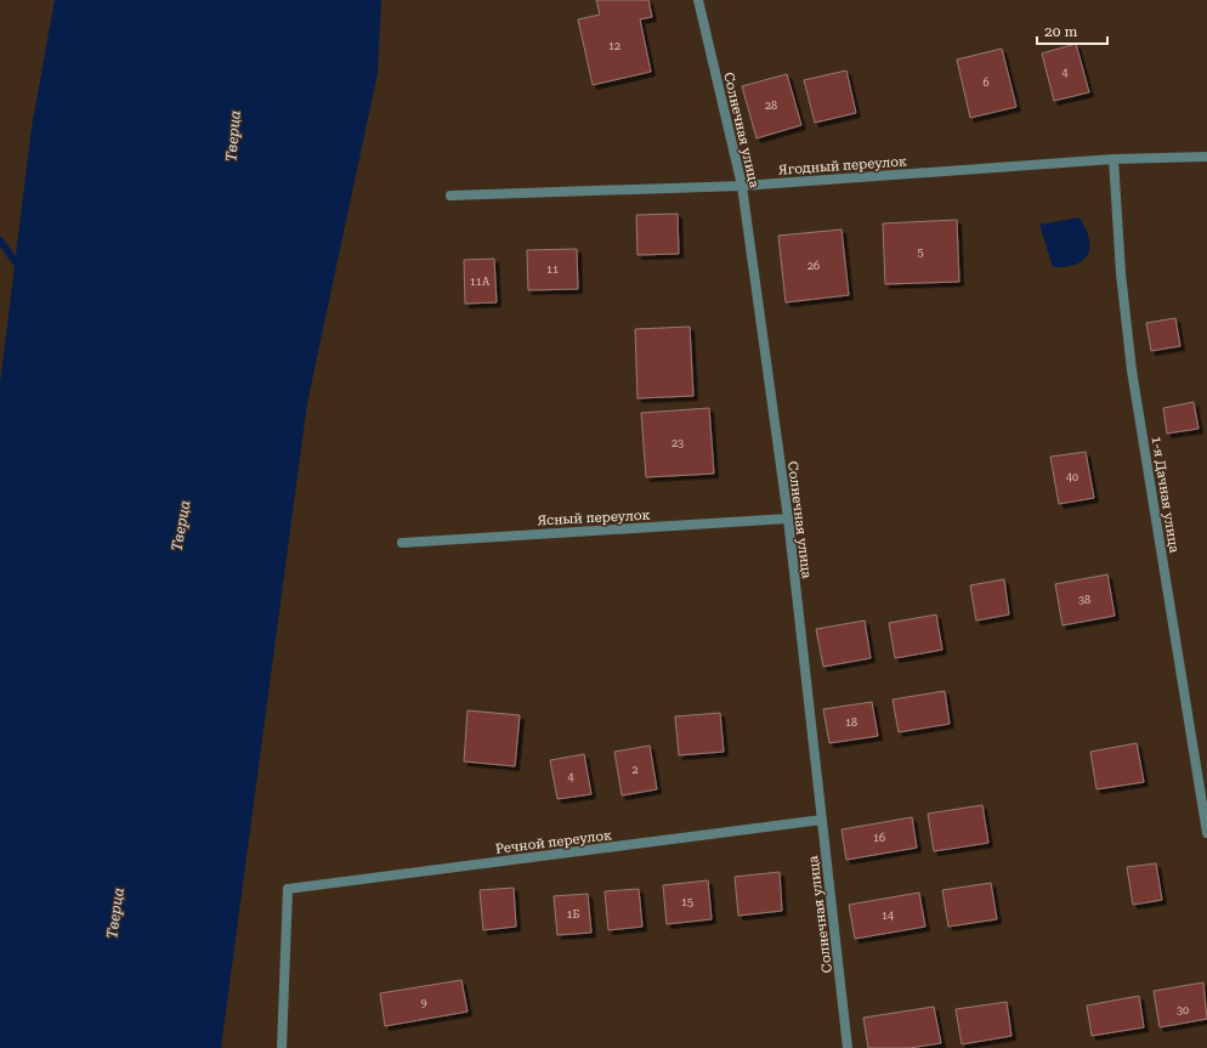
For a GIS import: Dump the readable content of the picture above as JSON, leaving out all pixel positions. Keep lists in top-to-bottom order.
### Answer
{
  "streets": {
    "street": [
      "Солнечная улица",
      "Ягодный переулок",
      "1-я Дачная улица",
      "Ясный переулок",
      "Речной переулок"
    ]
  },
  "crossings": [
    ["Солнечная улица", "Ягодный переулок"],
    ["Солнечная улица", "Ясный переулок"],
    ["Солнечная улица", "Речной переулок"],
    ["Ягодный переулок", "1-я Дачная улица"]
  ],
  "water": ["Тверца"],
  "house_numbers": [
    "12",
    "4",
    "6",
    "28",
    "5",
    "26",
    "11",
    "11А",
    "23",
    "40",
    "38",
    "18",
    "2",
    "4",
    "16",
    "15",
    "1Б",
    "14",
    "9",
    "30"
  ],
  "scale_bar": "20 m"
}
